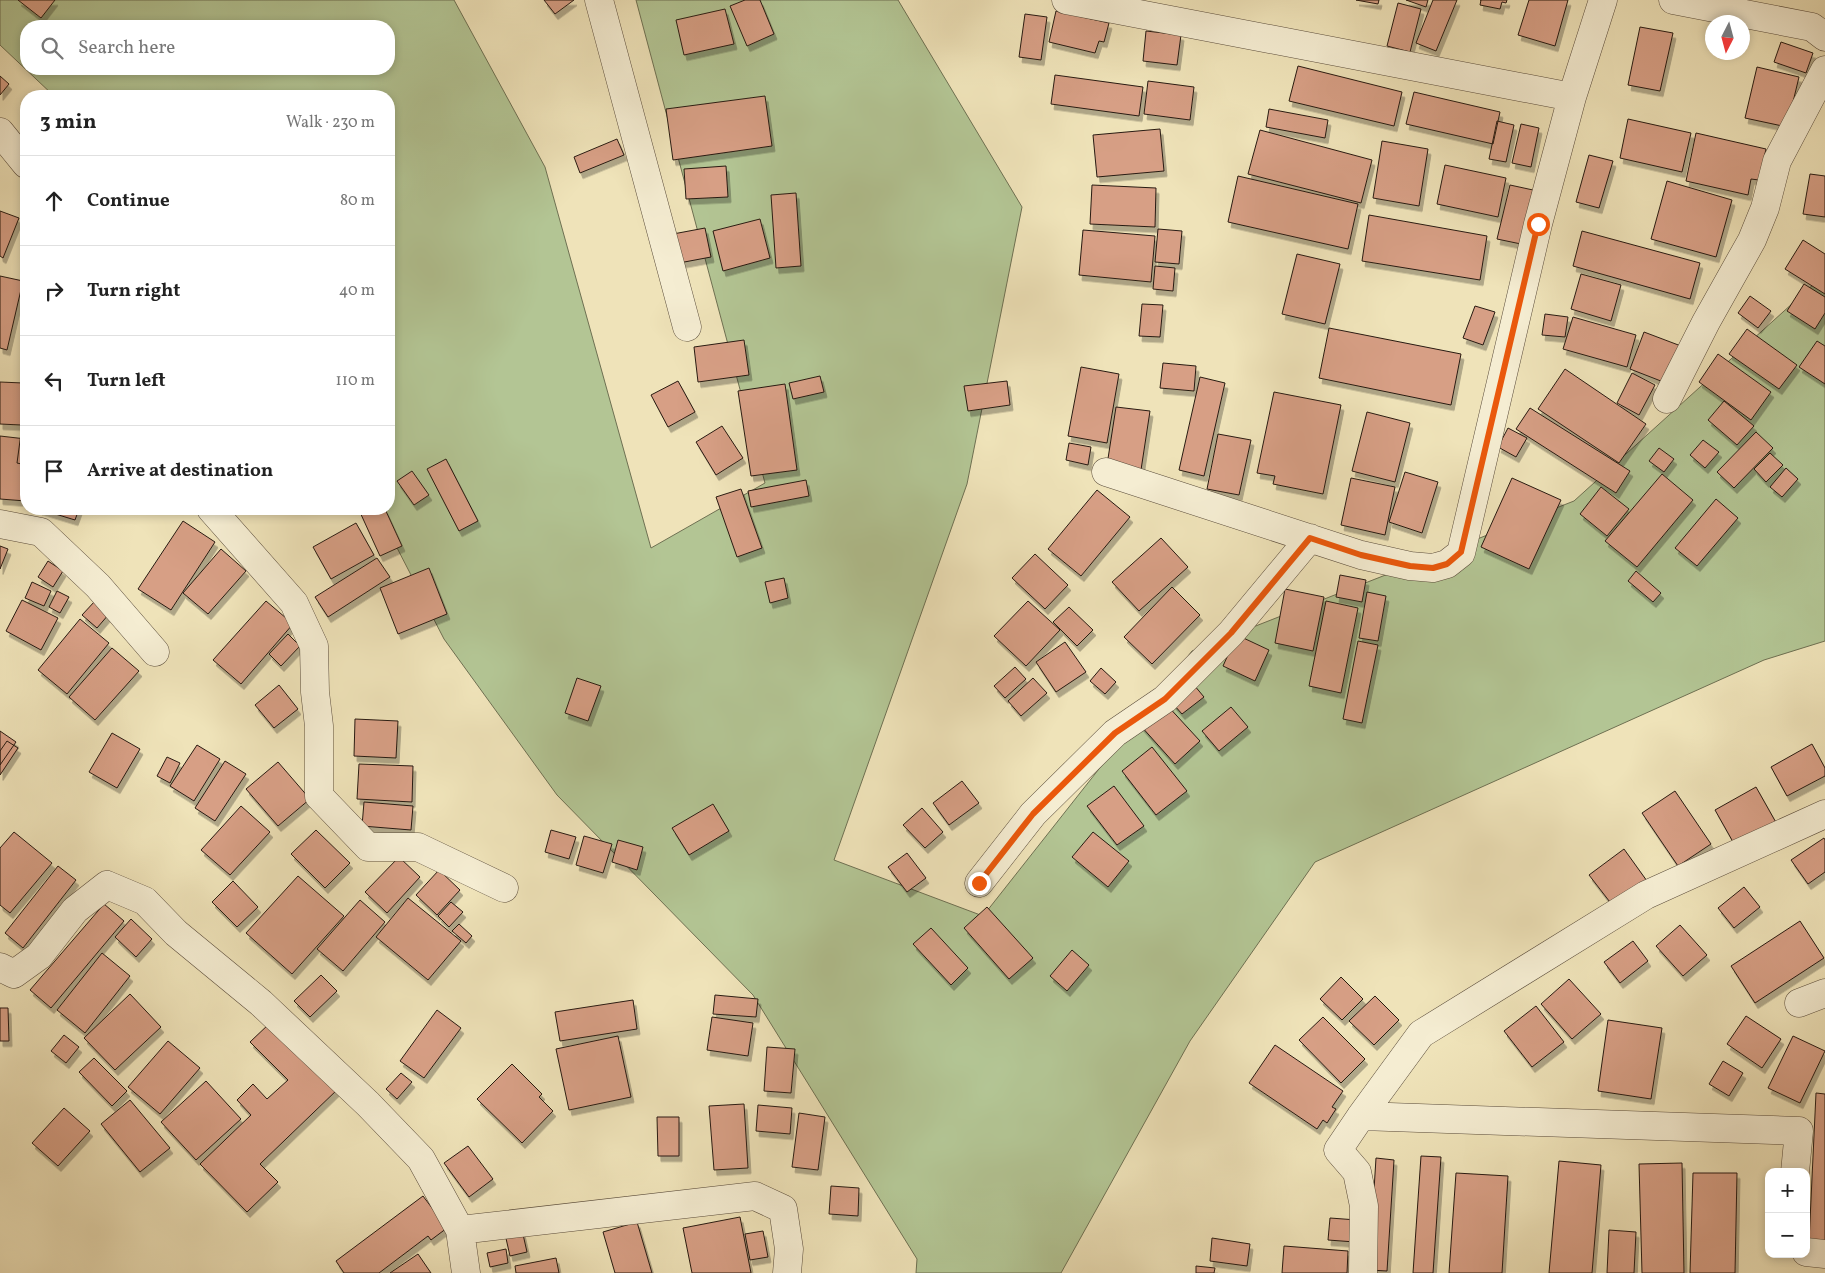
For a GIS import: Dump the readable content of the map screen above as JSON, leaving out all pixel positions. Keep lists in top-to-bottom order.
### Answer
{
  "north": "bottom",
  "page": {
    "search": "Search here",
    "heading": ["3 min", "Walk · 230 m"],
    "list": [
      ["Continue", "80 m"],
      ["Turn right", "40 m"],
      ["Turn left", "110 m"],
      "Arrive at destination"
    ],
    "map_buttons": ["+", "−"]
  }
}
